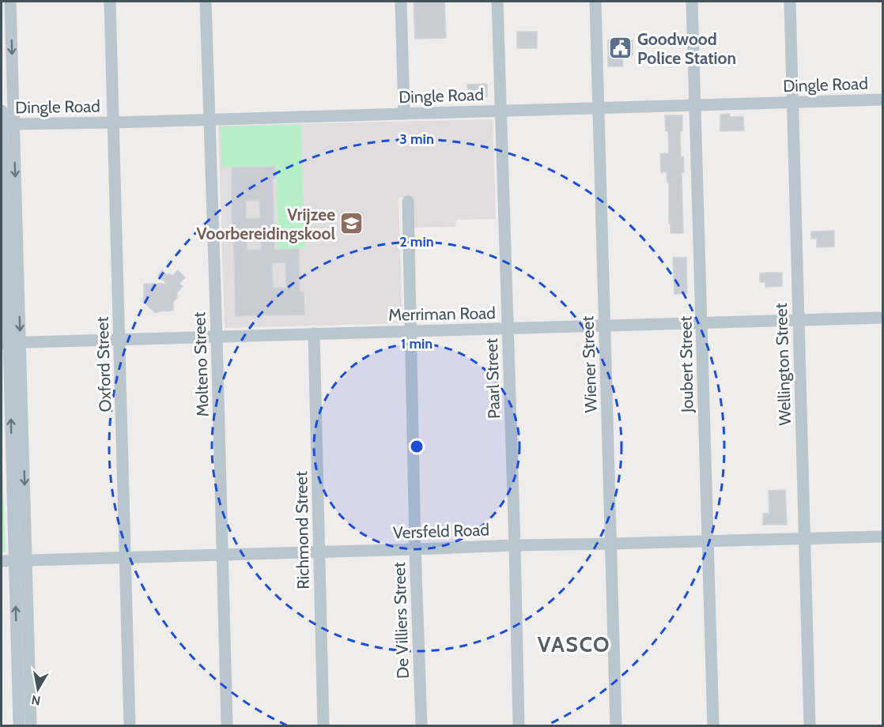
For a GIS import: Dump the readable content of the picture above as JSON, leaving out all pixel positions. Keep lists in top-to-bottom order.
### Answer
{
  "streets": {
    "street": [
      "Dingle Road",
      "Merriman Road",
      "Oxford Street",
      "Molteno Street",
      "Wiener Street",
      "Joubert Street",
      "Wellington Street",
      "Paarl Street",
      "Richmond Street",
      "Versfeld Road",
      "De Villiers Street"
    ]
  },
  "crossings": [
    ["Dingle Road", "Oxford Street"],
    ["Dingle Road", "Molteno Street"],
    ["Dingle Road", "Wiener Street"],
    ["Dingle Road", "Joubert Street"],
    ["Dingle Road", "Wellington Street"],
    ["Dingle Road", "Paarl Street"],
    ["Merriman Road", "Oxford Street"],
    ["Merriman Road", "Molteno Street"],
    ["Merriman Road", "Wiener Street"],
    ["Merriman Road", "Joubert Street"],
    ["Merriman Road", "Wellington Street"],
    ["Merriman Road", "Paarl Street"],
    ["Merriman Road", "Richmond Street"],
    ["Merriman Road", "De Villiers Street"],
    ["Oxford Street", "Versfeld Road"],
    ["Molteno Street", "Versfeld Road"],
    ["Wiener Street", "Versfeld Road"],
    ["Joubert Street", "Versfeld Road"],
    ["Wellington Street", "Versfeld Road"],
    ["Paarl Street", "Versfeld Road"],
    ["Richmond Street", "Versfeld Road"],
    ["Versfeld Road", "De Villiers Street"]
  ],
  "districts": ["VASCO"],
  "places": {
    "public building": ["Goodwood Police Station"],
    "school or university": ["Vrijzee Voorbereidingskool"]
  },
  "north": "bottom",
  "rings": ["3 min", "2 min", "1 min"]
}
